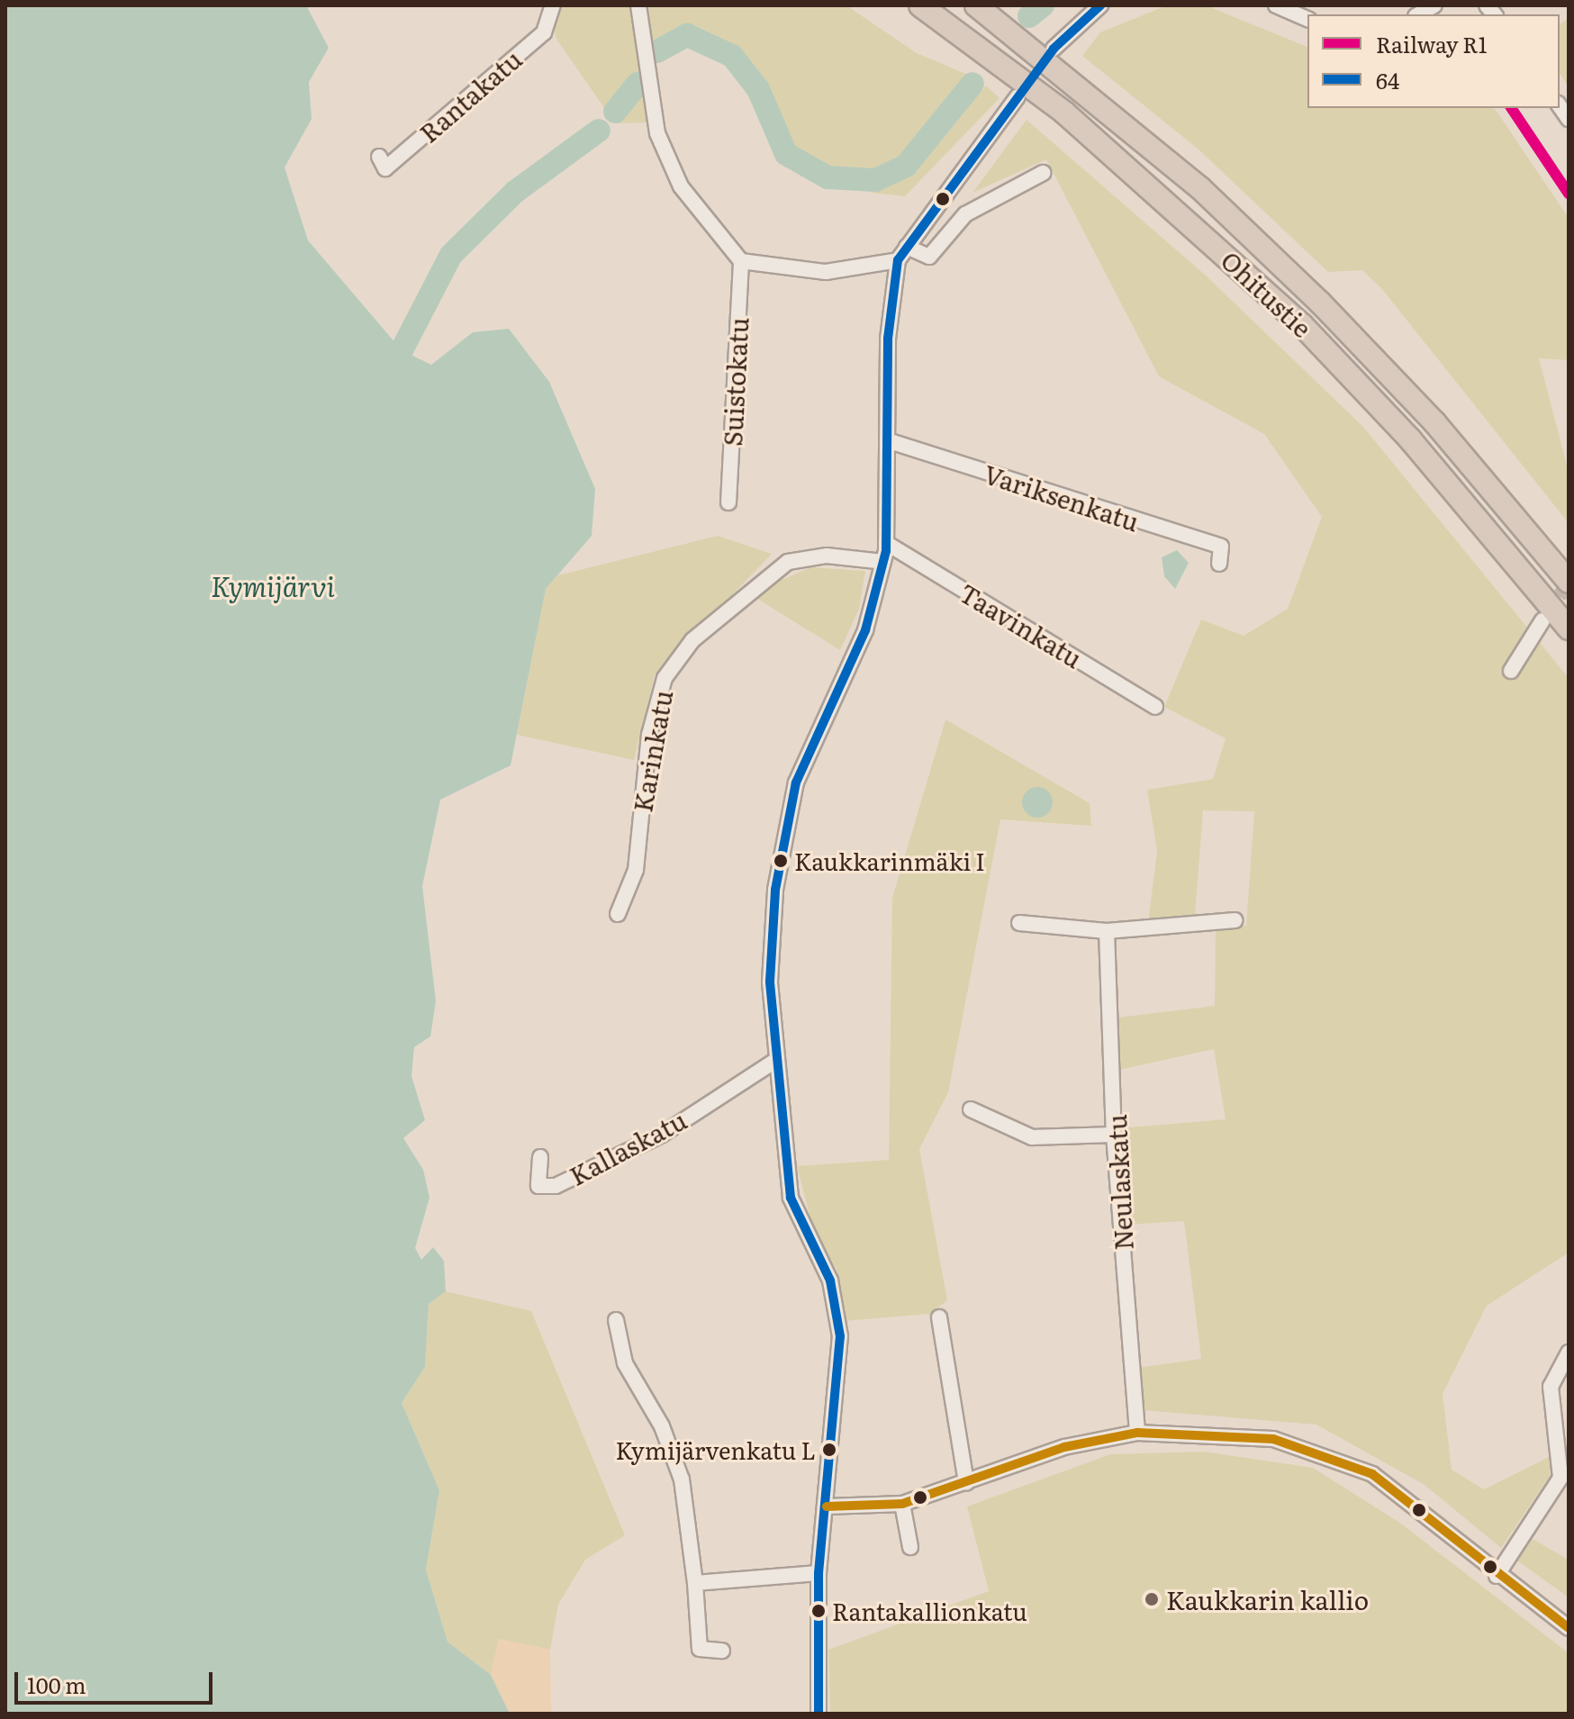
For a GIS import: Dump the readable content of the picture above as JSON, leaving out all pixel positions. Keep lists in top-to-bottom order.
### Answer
{
  "streets": {
    "highway": ["Ohitustie"],
    "street": [
      "Rantakatu",
      "Suistokatu",
      "Variksenkatu",
      "Taavinkatu",
      "Karinkatu",
      "Kallaskatu",
      "Neulaskatu"
    ]
  },
  "water": ["Kymijärvi"],
  "places": [
    "Kaukkarinmäki I",
    "Kymijärvenkatu L",
    "Kaukkarin kallio",
    "Rantakallionkatu"
  ],
  "lines": ["transit line 64", "rail line R1"],
  "legend": ["Railway R1", "64"],
  "scale_bar": "100 m"
}
